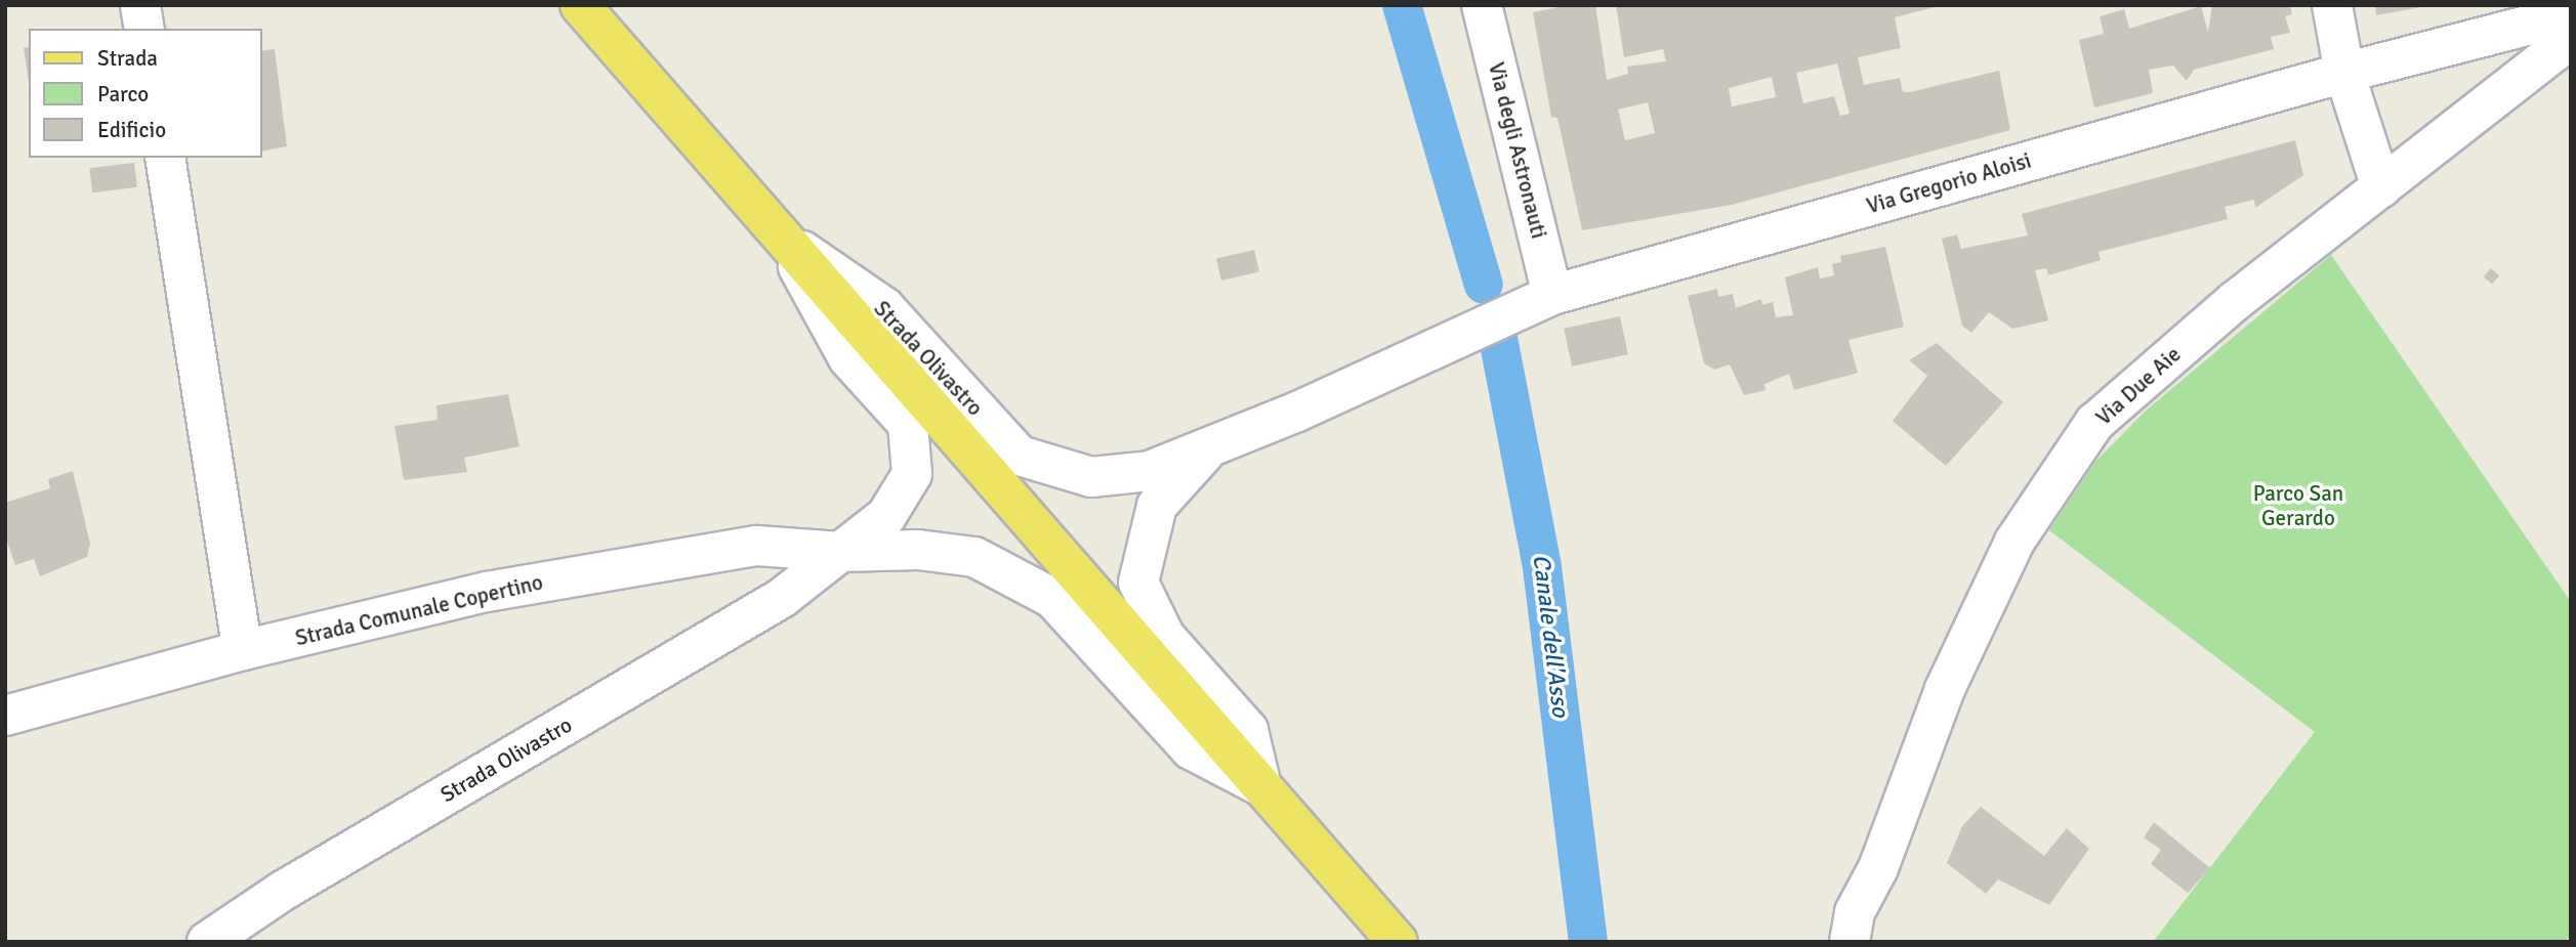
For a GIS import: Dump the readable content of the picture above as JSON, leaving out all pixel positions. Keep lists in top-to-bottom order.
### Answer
{
  "streets": {
    "street": [
      "Via degli Astronauti",
      "Via Gregorio Aloisi",
      "Strada Olivastro",
      "Via Due Aie",
      "Strada Comunale Copertino"
    ]
  },
  "crossings": [
    ["Via degli Astronauti", "Via Gregorio Aloisi"],
    ["Via degli Astronauti", "Strada Olivastro"],
    ["Via Gregorio Aloisi", "Strada Olivastro"],
    ["Strada Olivastro", "Strada Comunale Copertino"]
  ],
  "water": ["Canale dell'Asso"],
  "parks": ["Parco San Gerardo"],
  "legend": ["Strada", "Parco", "Edificio"]
}
